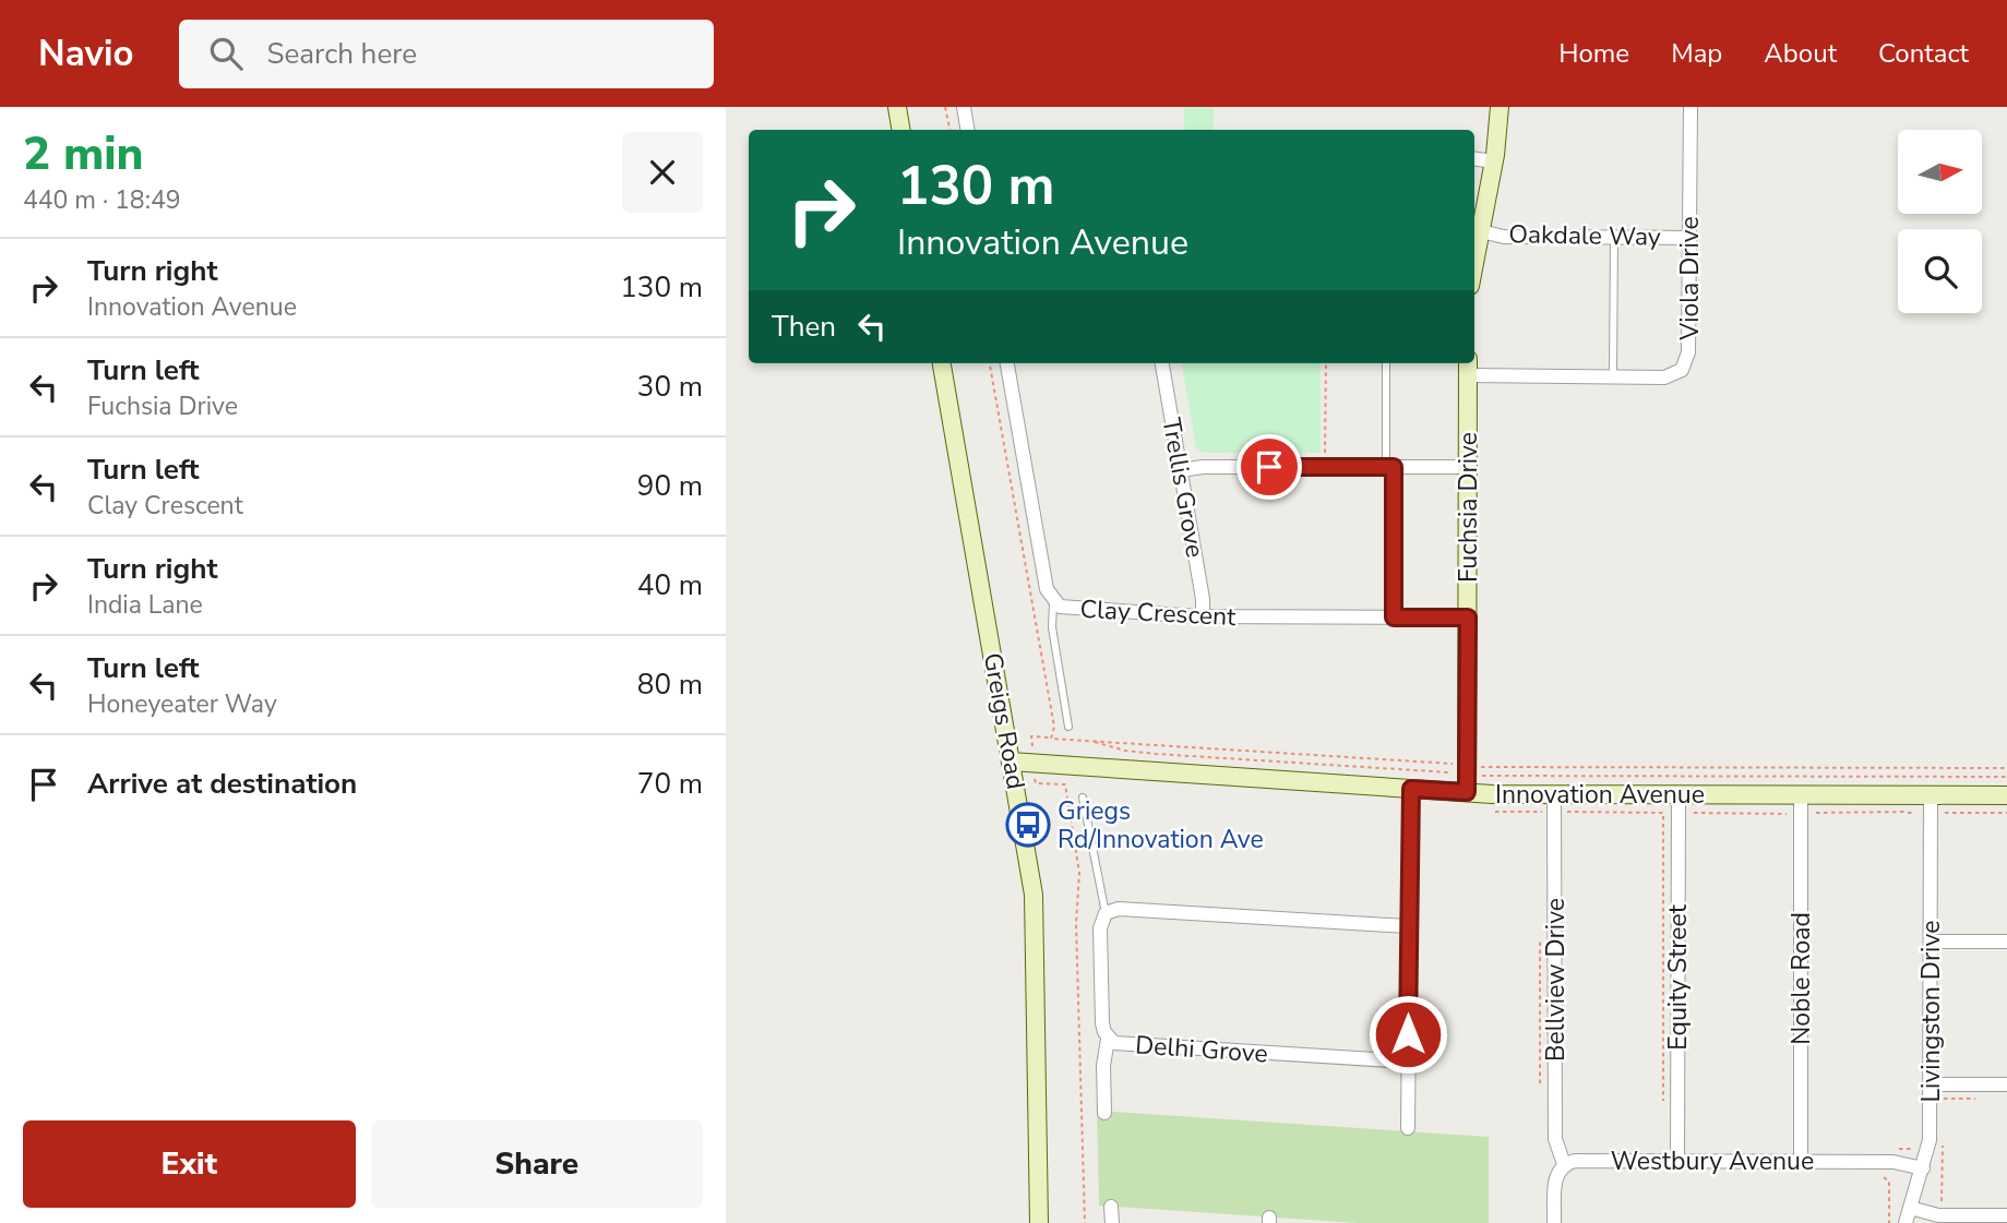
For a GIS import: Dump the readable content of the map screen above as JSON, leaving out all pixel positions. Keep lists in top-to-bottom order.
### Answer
{
  "streets": {
    "street": [
      "Oakdale Way",
      "Viola Drive",
      "Trellis Grove",
      "Fuchsia Drive",
      "Clay Crescent",
      "Greigs Road",
      "Innovation Avenue",
      "Equity Street",
      "Noble Road",
      "Bellview Drive",
      "Livingston Drive",
      "Delhi Grove",
      "Westbury Avenue"
    ]
  },
  "crossings": [
    ["Oakdale Way", "Viola Drive"],
    ["Viola Drive", "Fuchsia Drive"],
    ["Trellis Grove", "Clay Crescent"],
    ["Fuchsia Drive", "Clay Crescent"],
    ["Fuchsia Drive", "Innovation Avenue"],
    ["Greigs Road", "Innovation Avenue"],
    ["Innovation Avenue", "Equity Street"],
    ["Innovation Avenue", "Noble Road"],
    ["Innovation Avenue", "Bellview Drive"],
    ["Innovation Avenue", "Livingston Drive"],
    ["Equity Street", "Westbury Avenue"],
    ["Noble Road", "Westbury Avenue"],
    ["Bellview Drive", "Westbury Avenue"],
    ["Livingston Drive", "Westbury Avenue"]
  ],
  "places": {
    "bus stop": ["Griegs Rd/Innovation Ave"]
  },
  "north": "right",
  "page": {
    "header": "Navio",
    "search": "Search here",
    "nav": [
      "Home",
      "Map",
      "About",
      "Contact"
    ],
    "heading": ["2 min", "440 m · 18:49"],
    "turn": ["130 m", "Innovation Avenue"],
    "list": [
      {
        "name": "Turn right",
        "note": "Innovation Avenue",
        "value": "130 m"
      },
      {
        "name": "Turn left",
        "note": "Fuchsia Drive",
        "value": "30 m"
      },
      {
        "name": "Turn left",
        "note": "Clay Crescent",
        "value": "90 m"
      },
      {
        "name": "Turn right",
        "note": "India Lane",
        "value": "40 m"
      },
      {
        "name": "Turn left",
        "note": "Honeyeater Way",
        "value": "80 m"
      },
      {
        "name": "Arrive at destination",
        "value": "70 m"
      }
    ],
    "then": "Then",
    "buttons": ["Exit", "Share"]
  }
}
